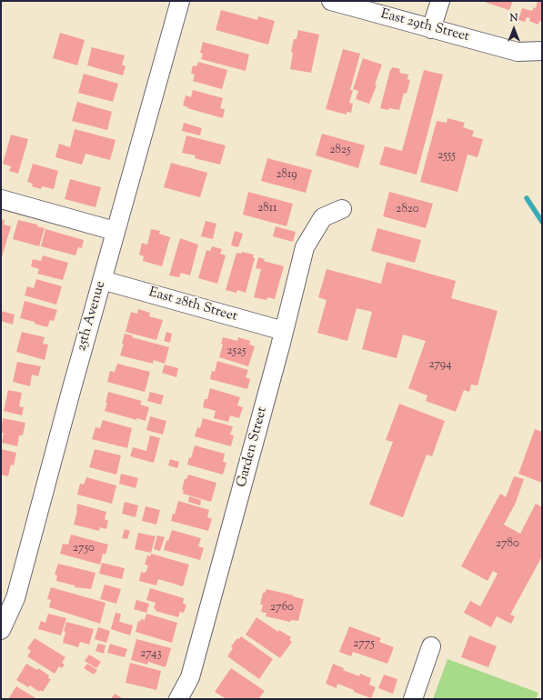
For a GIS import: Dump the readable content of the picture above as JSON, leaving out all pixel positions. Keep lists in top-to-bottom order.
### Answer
{
  "streets": {
    "street": [
      "East 29th Street",
      "East 28th Street",
      "25th Avenue",
      "Garden Street"
    ]
  },
  "crossings": [
    ["East 28th Street", "25th Avenue"],
    ["East 28th Street", "Garden Street"]
  ],
  "house_numbers": [
    "2825",
    "2555",
    "2819",
    "2811",
    "2820",
    "2525",
    "2794",
    "2780",
    "2750",
    "2760",
    "2775",
    "2743"
  ],
  "north": "top"
}
